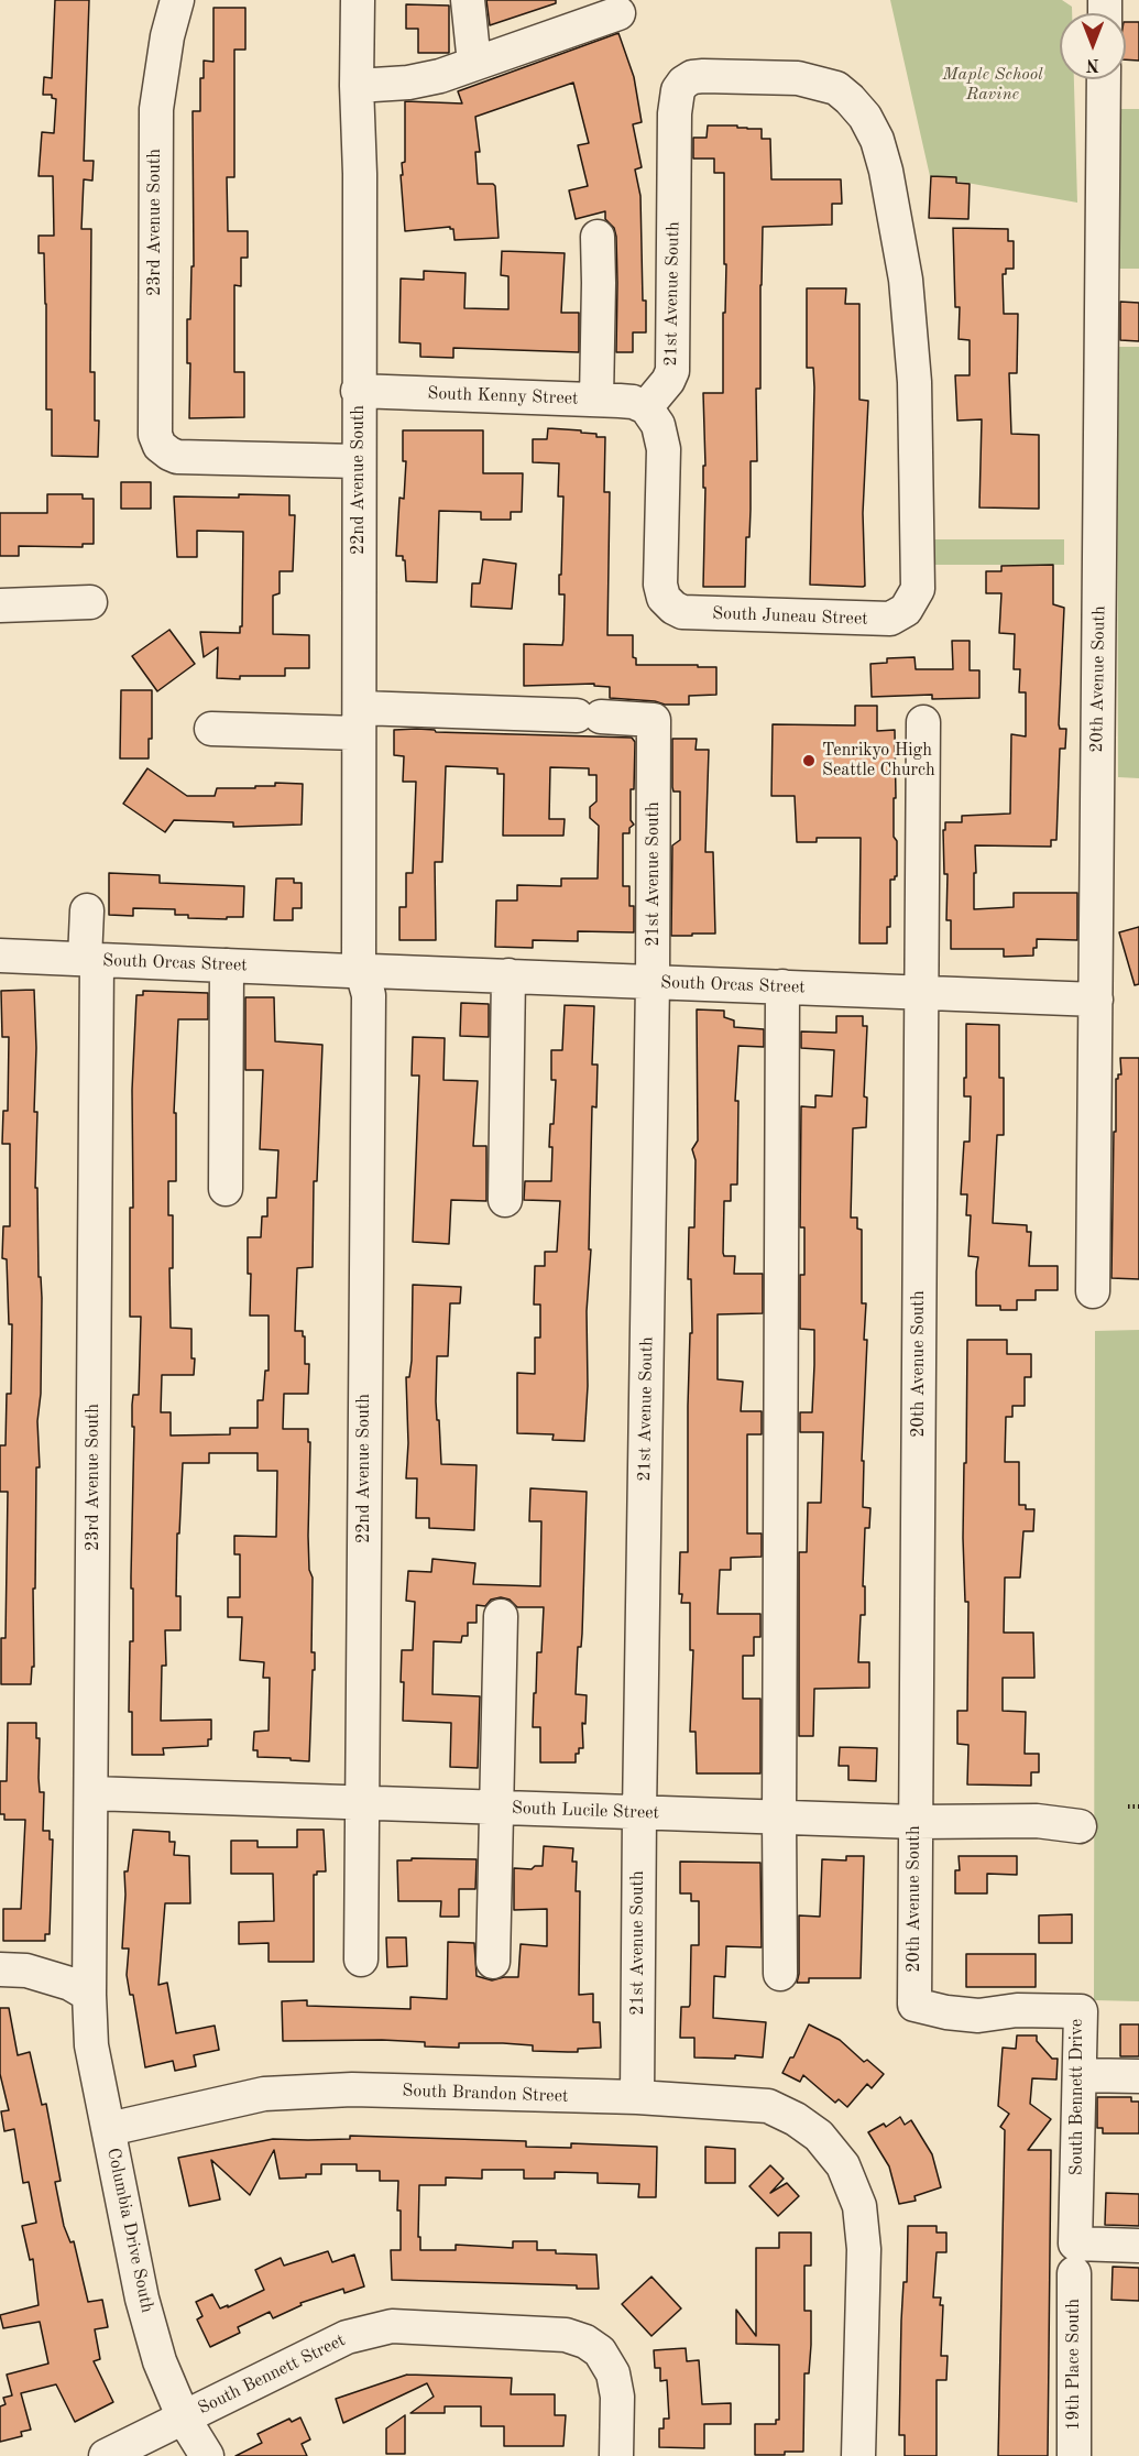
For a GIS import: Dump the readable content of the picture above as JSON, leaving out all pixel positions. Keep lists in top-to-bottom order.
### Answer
{
  "streets": {
    "street": [
      "23rd Avenue South",
      "21st Avenue South",
      "South Kenny Street",
      "22nd Avenue South",
      "South Juneau Street",
      "20th Avenue South",
      "South Orcas Street",
      "South Lucile Street",
      "South Brandon Street",
      "South Bennett Drive",
      "Columbia Drive South",
      "19th Place South",
      "South Bennett Street"
    ]
  },
  "crossings": [
    ["23rd Avenue South", "22nd Avenue South"],
    ["23rd Avenue South", "South Orcas Street"],
    ["23rd Avenue South", "South Lucile Street"],
    ["23rd Avenue South", "Columbia Drive South"],
    ["21st Avenue South", "South Kenny Street"],
    ["21st Avenue South", "22nd Avenue South"],
    ["21st Avenue South", "South Juneau Street"],
    ["21st Avenue South", "South Orcas Street"],
    ["21st Avenue South", "South Lucile Street"],
    ["21st Avenue South", "South Brandon Street"],
    ["South Kenny Street", "22nd Avenue South"],
    ["South Kenny Street", "South Juneau Street"],
    ["22nd Avenue South", "South Orcas Street"],
    ["22nd Avenue South", "South Lucile Street"],
    ["20th Avenue South", "South Orcas Street"],
    ["20th Avenue South", "South Lucile Street"],
    ["20th Avenue South", "South Bennett Drive"],
    ["South Brandon Street", "Columbia Drive South"],
    ["Columbia Drive South", "South Bennett Street"]
  ],
  "parks": ["Maple School Ravine"],
  "places": ["Tenrikyo High Seattle Church"],
  "north": "bottom"
}
